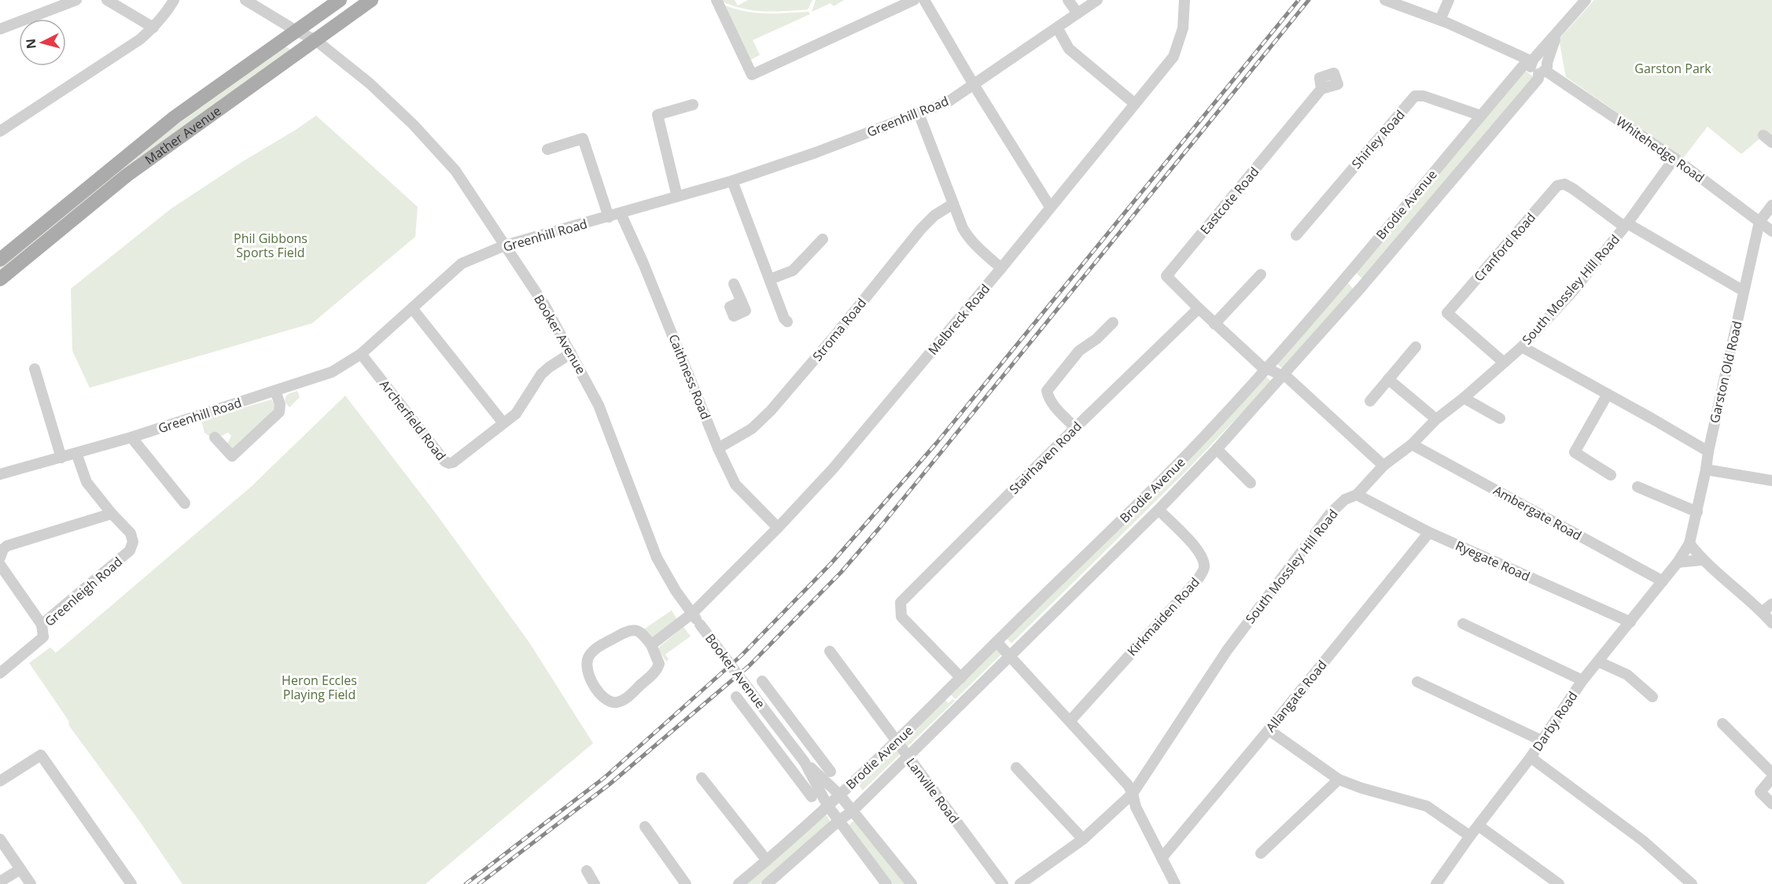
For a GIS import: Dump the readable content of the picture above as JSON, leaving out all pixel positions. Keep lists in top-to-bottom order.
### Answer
{
  "streets": {
    "main road": ["Mather Avenue"],
    "street": [
      "Greenhill Road",
      "Shirley Road",
      "Whitehedge Road",
      "Eastcote Road",
      "Brodie Avenue",
      "Cranford Road",
      "South Mossley Hill Road",
      "Melbreck Road",
      "Stroma Road",
      "Booker Avenue",
      "Garston Old Road",
      "Caithness Road",
      "Archerfield Road",
      "Stairhaven Road",
      "Ambergate Road",
      "Ryegate Road",
      "Greenleigh Road",
      "Kirkmaiden Road",
      "Allangate Road",
      "Darby Road",
      "Lanville Road"
    ]
  },
  "crossings": [
    ["Greenhill Road", "Booker Avenue"],
    ["Greenhill Road", "Caithness Road"],
    ["Greenhill Road", "Archerfield Road"],
    ["Greenhill Road", "Greenleigh Road"],
    ["Mather Avenue", "Booker Avenue"],
    ["Shirley Road", "Brodie Avenue"],
    ["Whitehedge Road", "Brodie Avenue"],
    ["Whitehedge Road", "South Mossley Hill Road"],
    ["Whitehedge Road", "Garston Old Road"],
    ["Eastcote Road", "Stairhaven Road"],
    ["Brodie Avenue", "Booker Avenue"],
    ["Brodie Avenue", "Stairhaven Road"],
    ["Brodie Avenue", "Kirkmaiden Road"],
    ["Brodie Avenue", "Lanville Road"],
    ["Cranford Road", "South Mossley Hill Road"],
    ["South Mossley Hill Road", "Ambergate Road"],
    ["South Mossley Hill Road", "Ryegate Road"],
    ["Melbreck Road", "Booker Avenue"],
    ["Melbreck Road", "Caithness Road"],
    ["Stroma Road", "Caithness Road"],
    ["Booker Avenue", "Archerfield Road"],
    ["Garston Old Road", "Darby Road"],
    ["Ambergate Road", "Darby Road"],
    ["Ryegate Road", "Allangate Road"],
    ["Ryegate Road", "Darby Road"]
  ],
  "parks": ["Garston Park", "Phil Gibbons Sports Field", "Heron Eccles Playing Field"],
  "north": "left"
}
